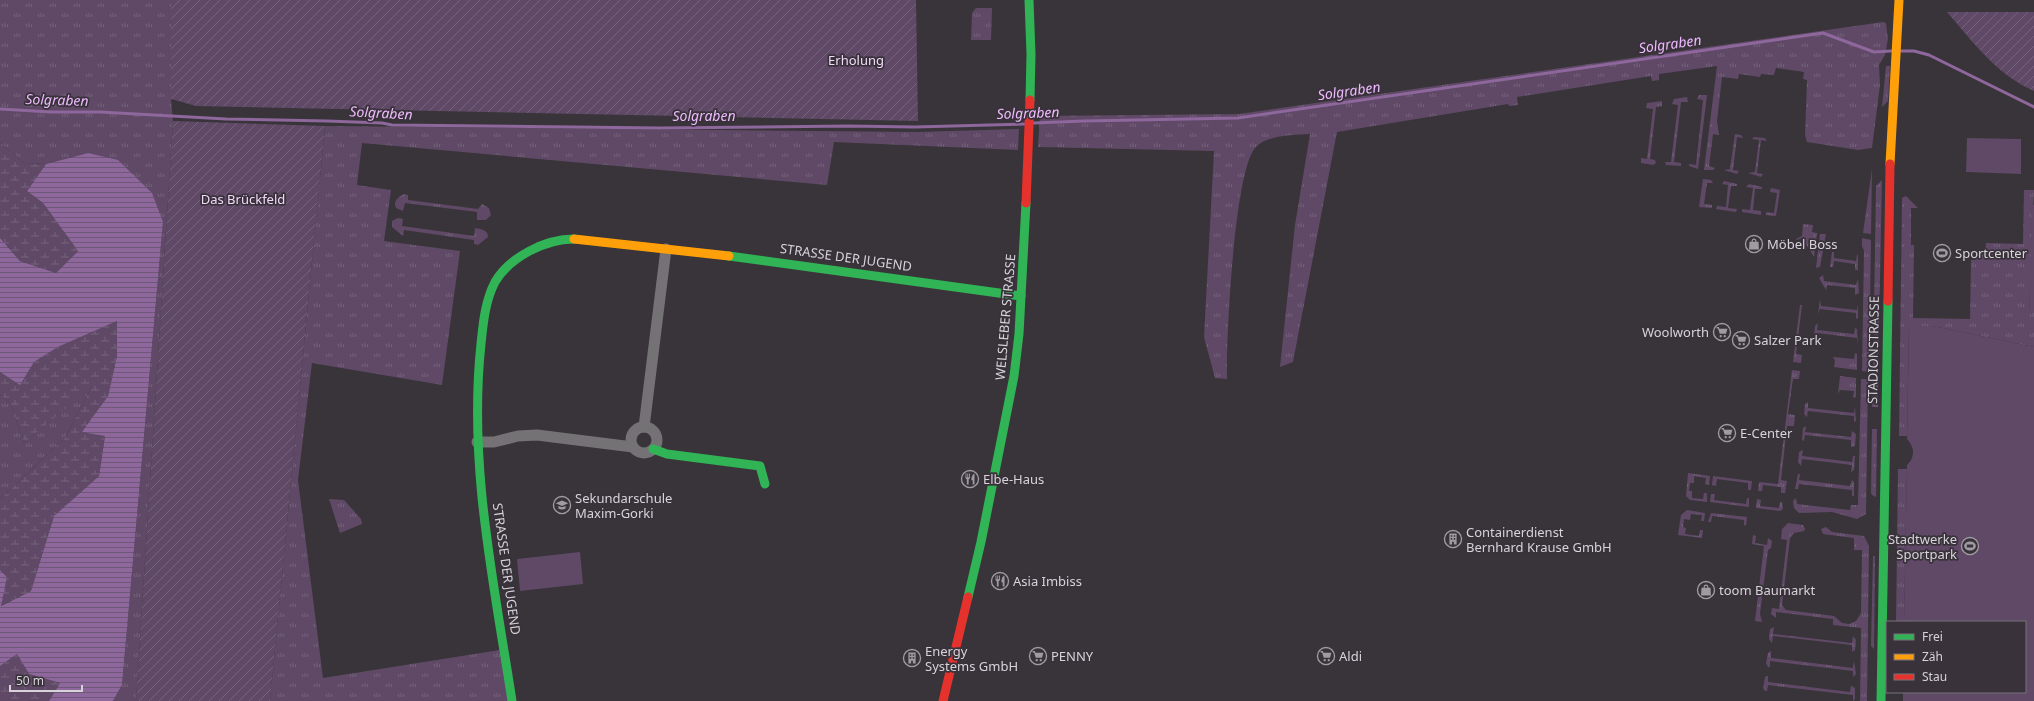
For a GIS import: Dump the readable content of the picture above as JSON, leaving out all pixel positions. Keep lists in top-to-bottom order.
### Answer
{
  "streets": {
    "street": ["STRASSE DER JUGEND", "WELSLEBER STRASSE", "STADIONSTRASSE"]
  },
  "crossings": [
    ["STRASSE DER JUGEND", "WELSLEBER STRASSE"]
  ],
  "water": ["Solgraben"],
  "parks": ["Erholung", "Das Brückfeld"],
  "places": {
    "shop": ["Möbel Boss", "toom Baumarkt"],
    "sports": ["Sportcenter", "Stadtwerke Sportpark"],
    "supermarket": [
      "Woolworth",
      "Salzer Park",
      "E-Center",
      "PENNY",
      "Aldi"
    ],
    "restaurant": ["Elbe-Haus", "Asia Imbiss"],
    "school or university": ["Sekundarschule Maxim-Gorki"],
    "building": ["Containerdienst Bernhard Krause GmbH", "Energy Systems GmbH"]
  },
  "legend": ["Frei", "Zäh", "Stau"],
  "scale_bar": "50 m"
}
